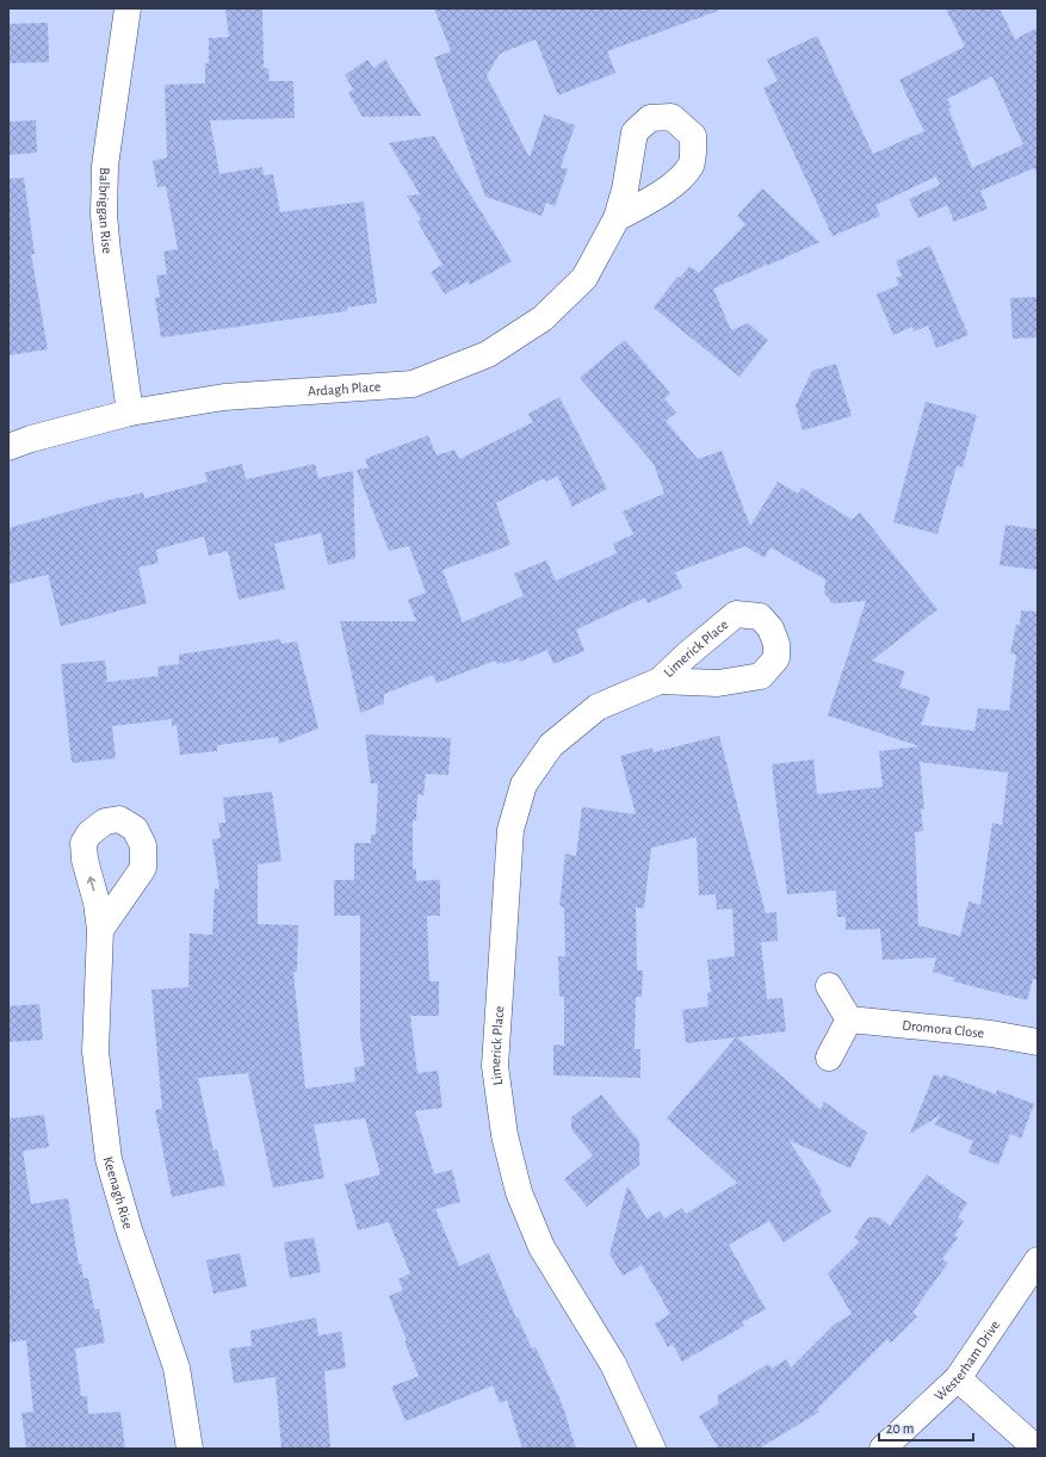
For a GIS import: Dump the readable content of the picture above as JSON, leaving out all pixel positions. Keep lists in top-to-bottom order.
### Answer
{
  "streets": {
    "street": [
      "Balbriggan Rise",
      "Ardagh Place",
      "Limerick Place",
      "Dromora Close",
      "Keenagh Rise",
      "Westerham Drive"
    ]
  },
  "crossings": [
    ["Balbriggan Rise", "Ardagh Place"]
  ],
  "scale_bar": "20 m"
}
